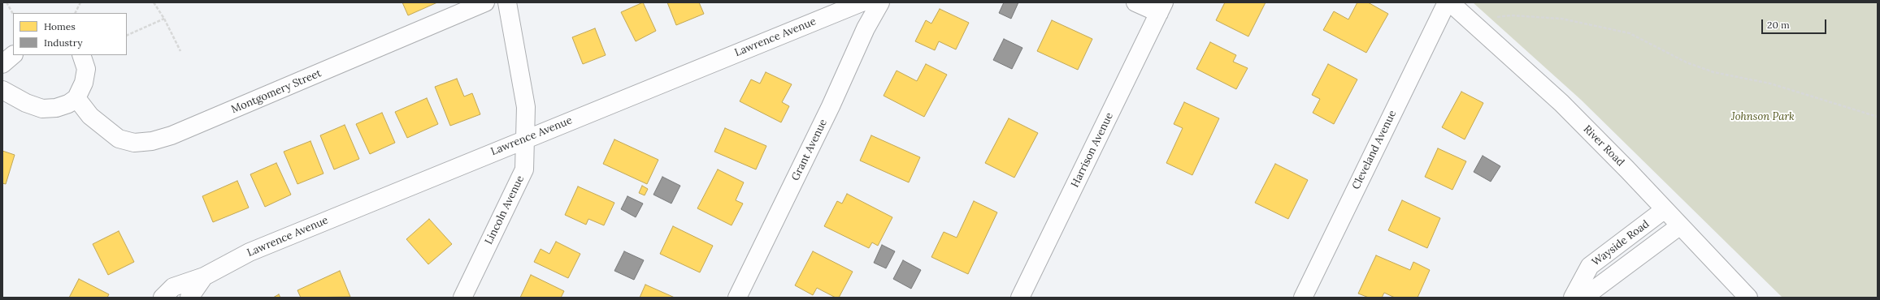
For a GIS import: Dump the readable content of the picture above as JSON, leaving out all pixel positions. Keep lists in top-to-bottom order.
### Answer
{
  "streets": {
    "street": [
      "Lawrence Avenue",
      "Montgomery Street",
      "River Road",
      "Grant Avenue",
      "Harrison Avenue",
      "Cleveland Avenue",
      "Lincoln Avenue",
      "Wayside Road"
    ]
  },
  "crossings": [
    ["Lawrence Avenue", "Lincoln Avenue"],
    ["River Road", "Wayside Road"]
  ],
  "parks": ["Johnson Park"],
  "legend": ["Homes", "Industry"],
  "scale_bar": "20 m"
}
